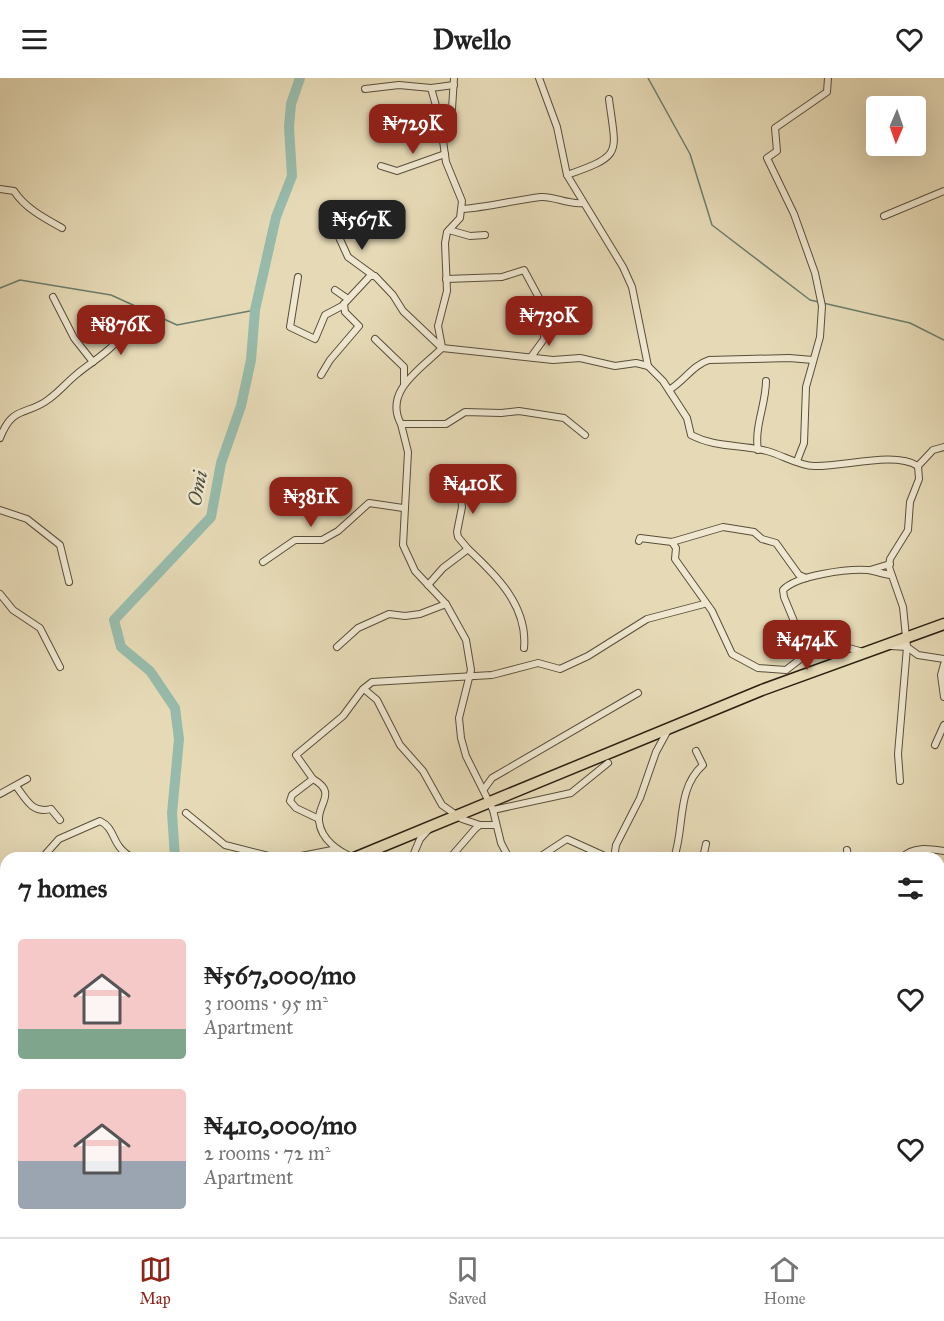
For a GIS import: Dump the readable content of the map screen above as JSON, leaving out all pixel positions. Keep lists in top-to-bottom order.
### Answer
{
  "water": ["Omi"],
  "north": "bottom",
  "page": {
    "header": "Dwello",
    "price": [
      "₦729K",
      "₦567K",
      "₦730K",
      "₦876K",
      "₦410K",
      "₦381K",
      "₦474K"
    ],
    "heading": "7 homes",
    "list": [
      {
        "name": "₦567,000/mo",
        "note": "3 rooms · 95 m² · Apartment"
      },
      {
        "name": "₦410,000/mo",
        "note": "2 rooms · 72 m² · Apartment"
      }
    ],
    "tabs": ["Map", "Saved", "Home"]
  }
}
